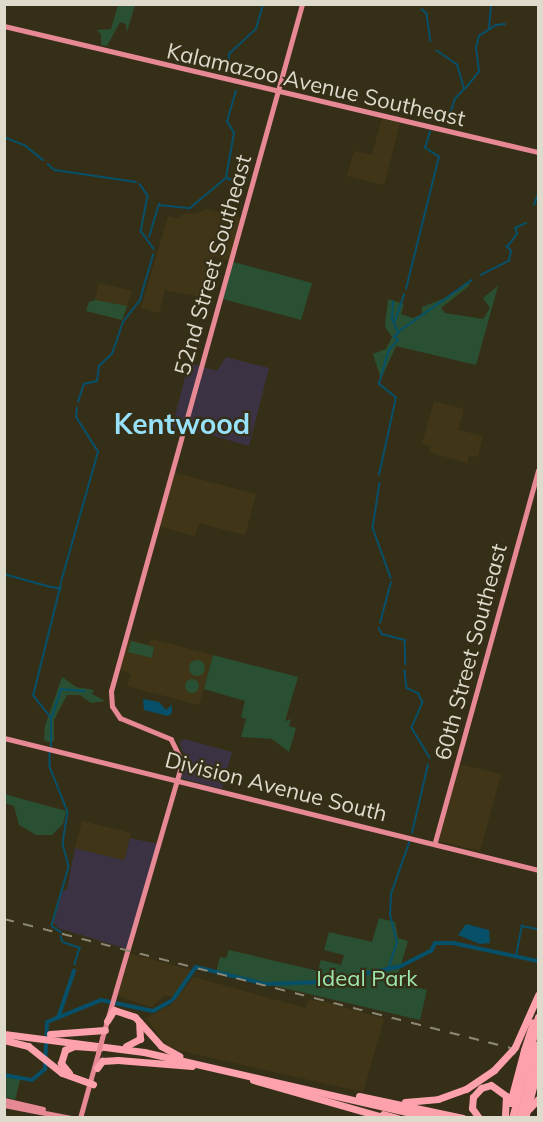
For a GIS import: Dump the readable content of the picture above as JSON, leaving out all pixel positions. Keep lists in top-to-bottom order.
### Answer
{
  "streets": {
    "main road": [
      "Kalamazoo Avenue Southeast",
      "52nd Street Southeast",
      "60th Street Southeast",
      "Division Avenue South"
    ]
  },
  "crossings": [
    ["Kalamazoo Avenue Southeast", "52nd Street Southeast"],
    ["52nd Street Southeast", "Division Avenue South"],
    ["60th Street Southeast", "Division Avenue South"]
  ],
  "districts": ["Kentwood"],
  "parks": ["Ideal Park"]
}
